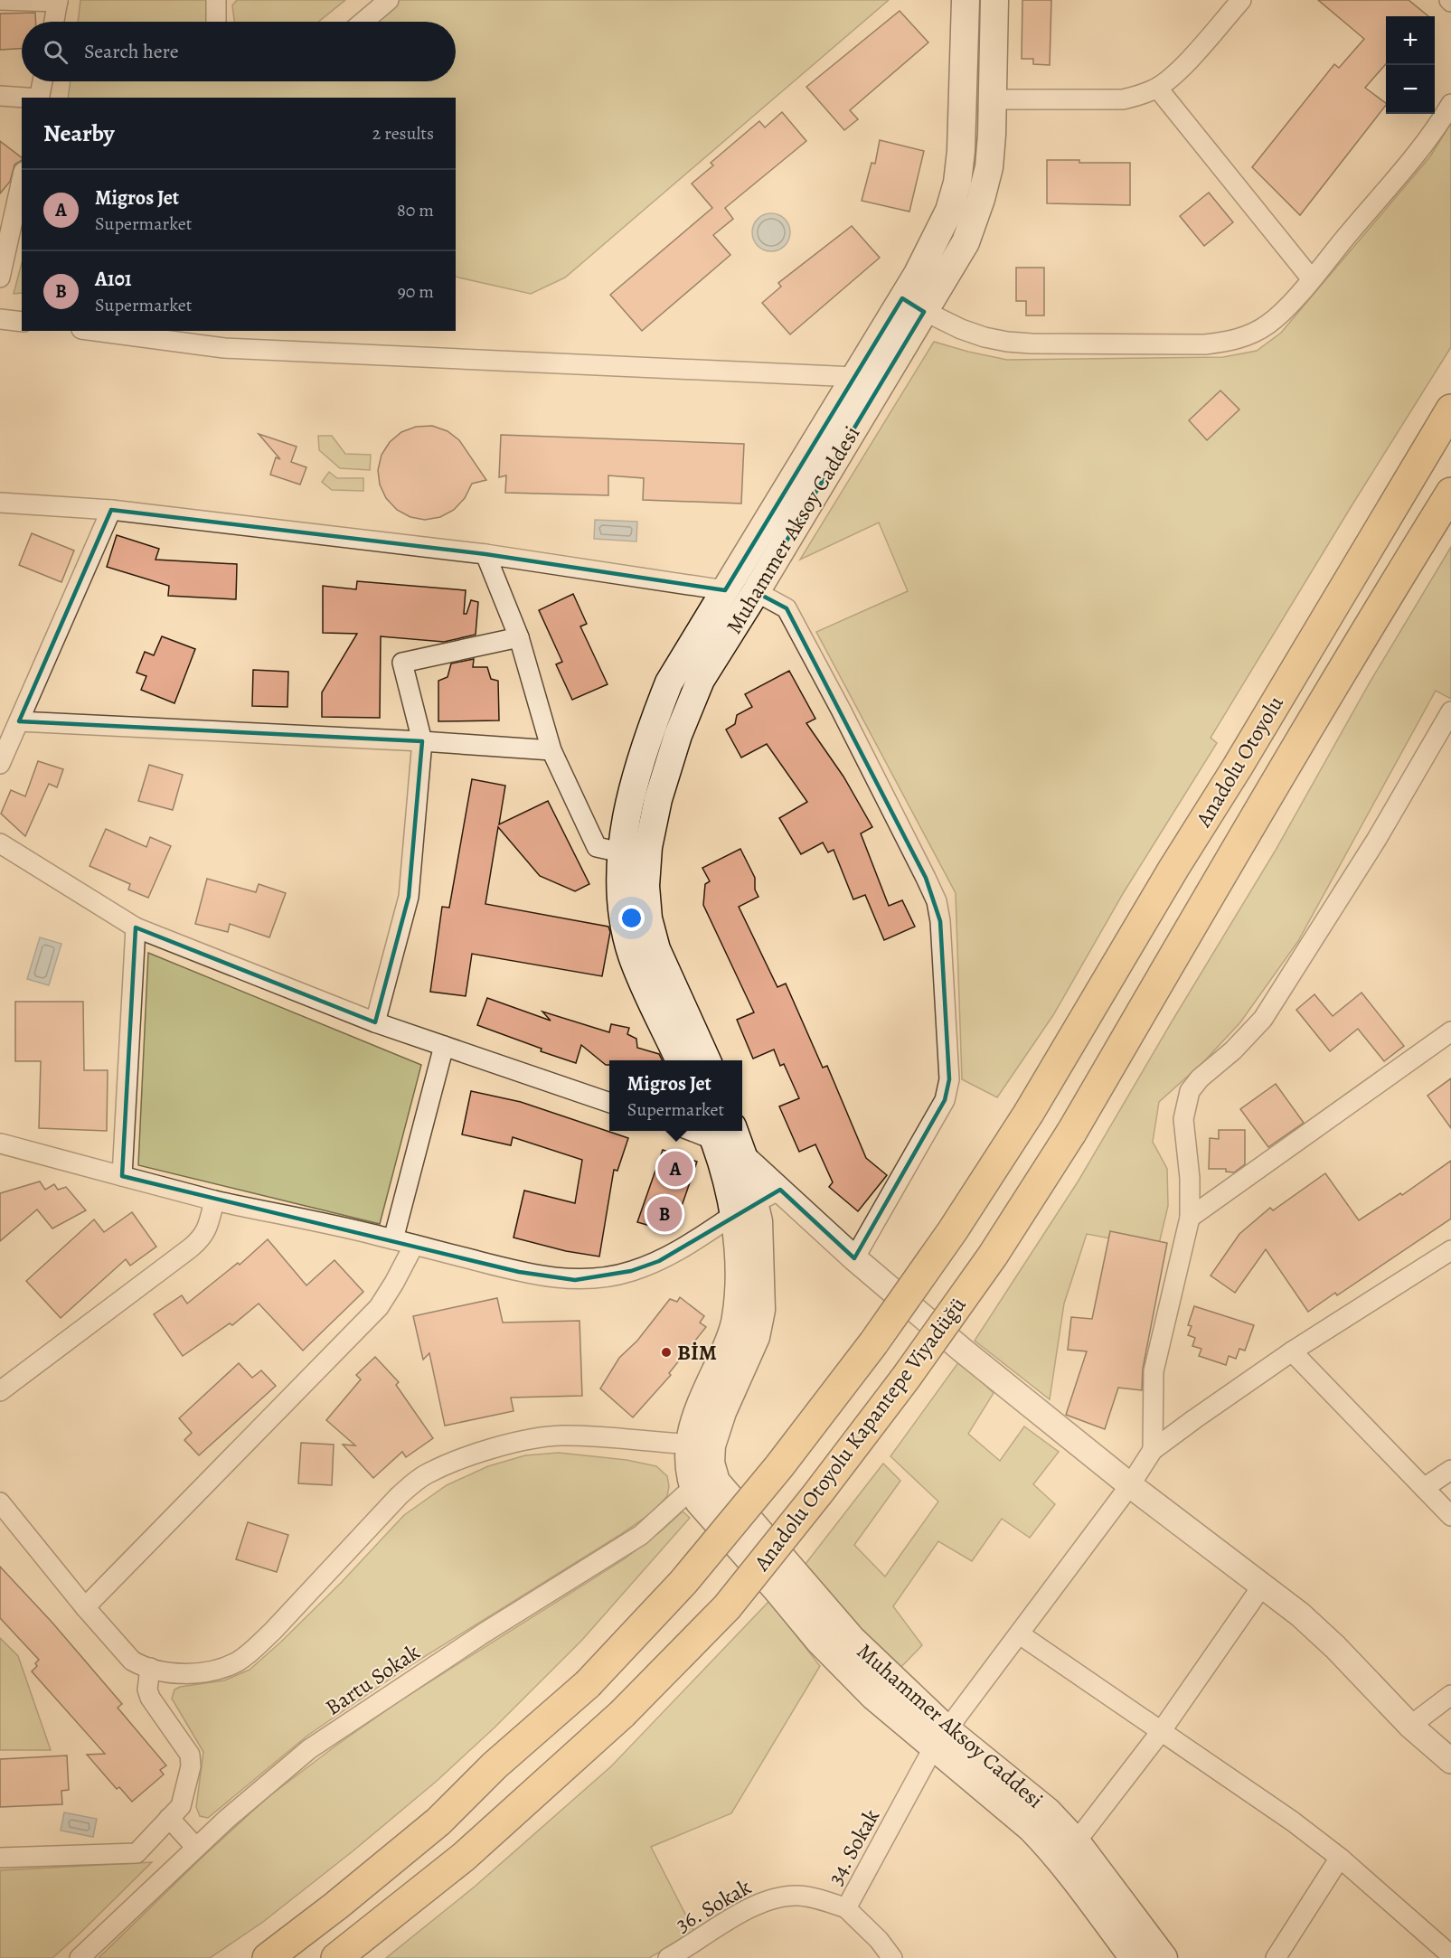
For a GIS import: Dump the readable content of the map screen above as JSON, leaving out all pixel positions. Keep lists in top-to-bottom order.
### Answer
{
  "streets": {
    "highway": ["Anadolu Otoyolu", "Anadolu Otoyolu Kapantepe Viyadüğü"],
    "main road": ["Muhammer Aksoy Caddesi"],
    "street": ["Bartu Sokak", "34. Sokak", "36. Sokak"]
  },
  "crossings": [
    ["Muhammer Aksoy Caddesi", "Bartu Sokak"],
    ["Muhammer Aksoy Caddesi", "34. Sokak"],
    ["Anadolu Otoyolu", "Anadolu Otoyolu Kapantepe Viyadüğü"],
    ["34. Sokak", "36. Sokak"]
  ],
  "places": ["BİM"],
  "page": {
    "map_buttons": ["+", "−"],
    "search": "Search here",
    "heading": ["Nearby", "2 results"],
    "list": [
      {
        "mark": "A",
        "name": "Migros Jet",
        "note": "Supermarket",
        "value": "80 m"
      },
      {
        "mark": "B",
        "name": "A101",
        "note": "Supermarket",
        "value": "90 m"
      }
    ],
    "popup": ["Migros Jet", "Supermarket"],
    "pins": ["A", "B"]
  }
}
